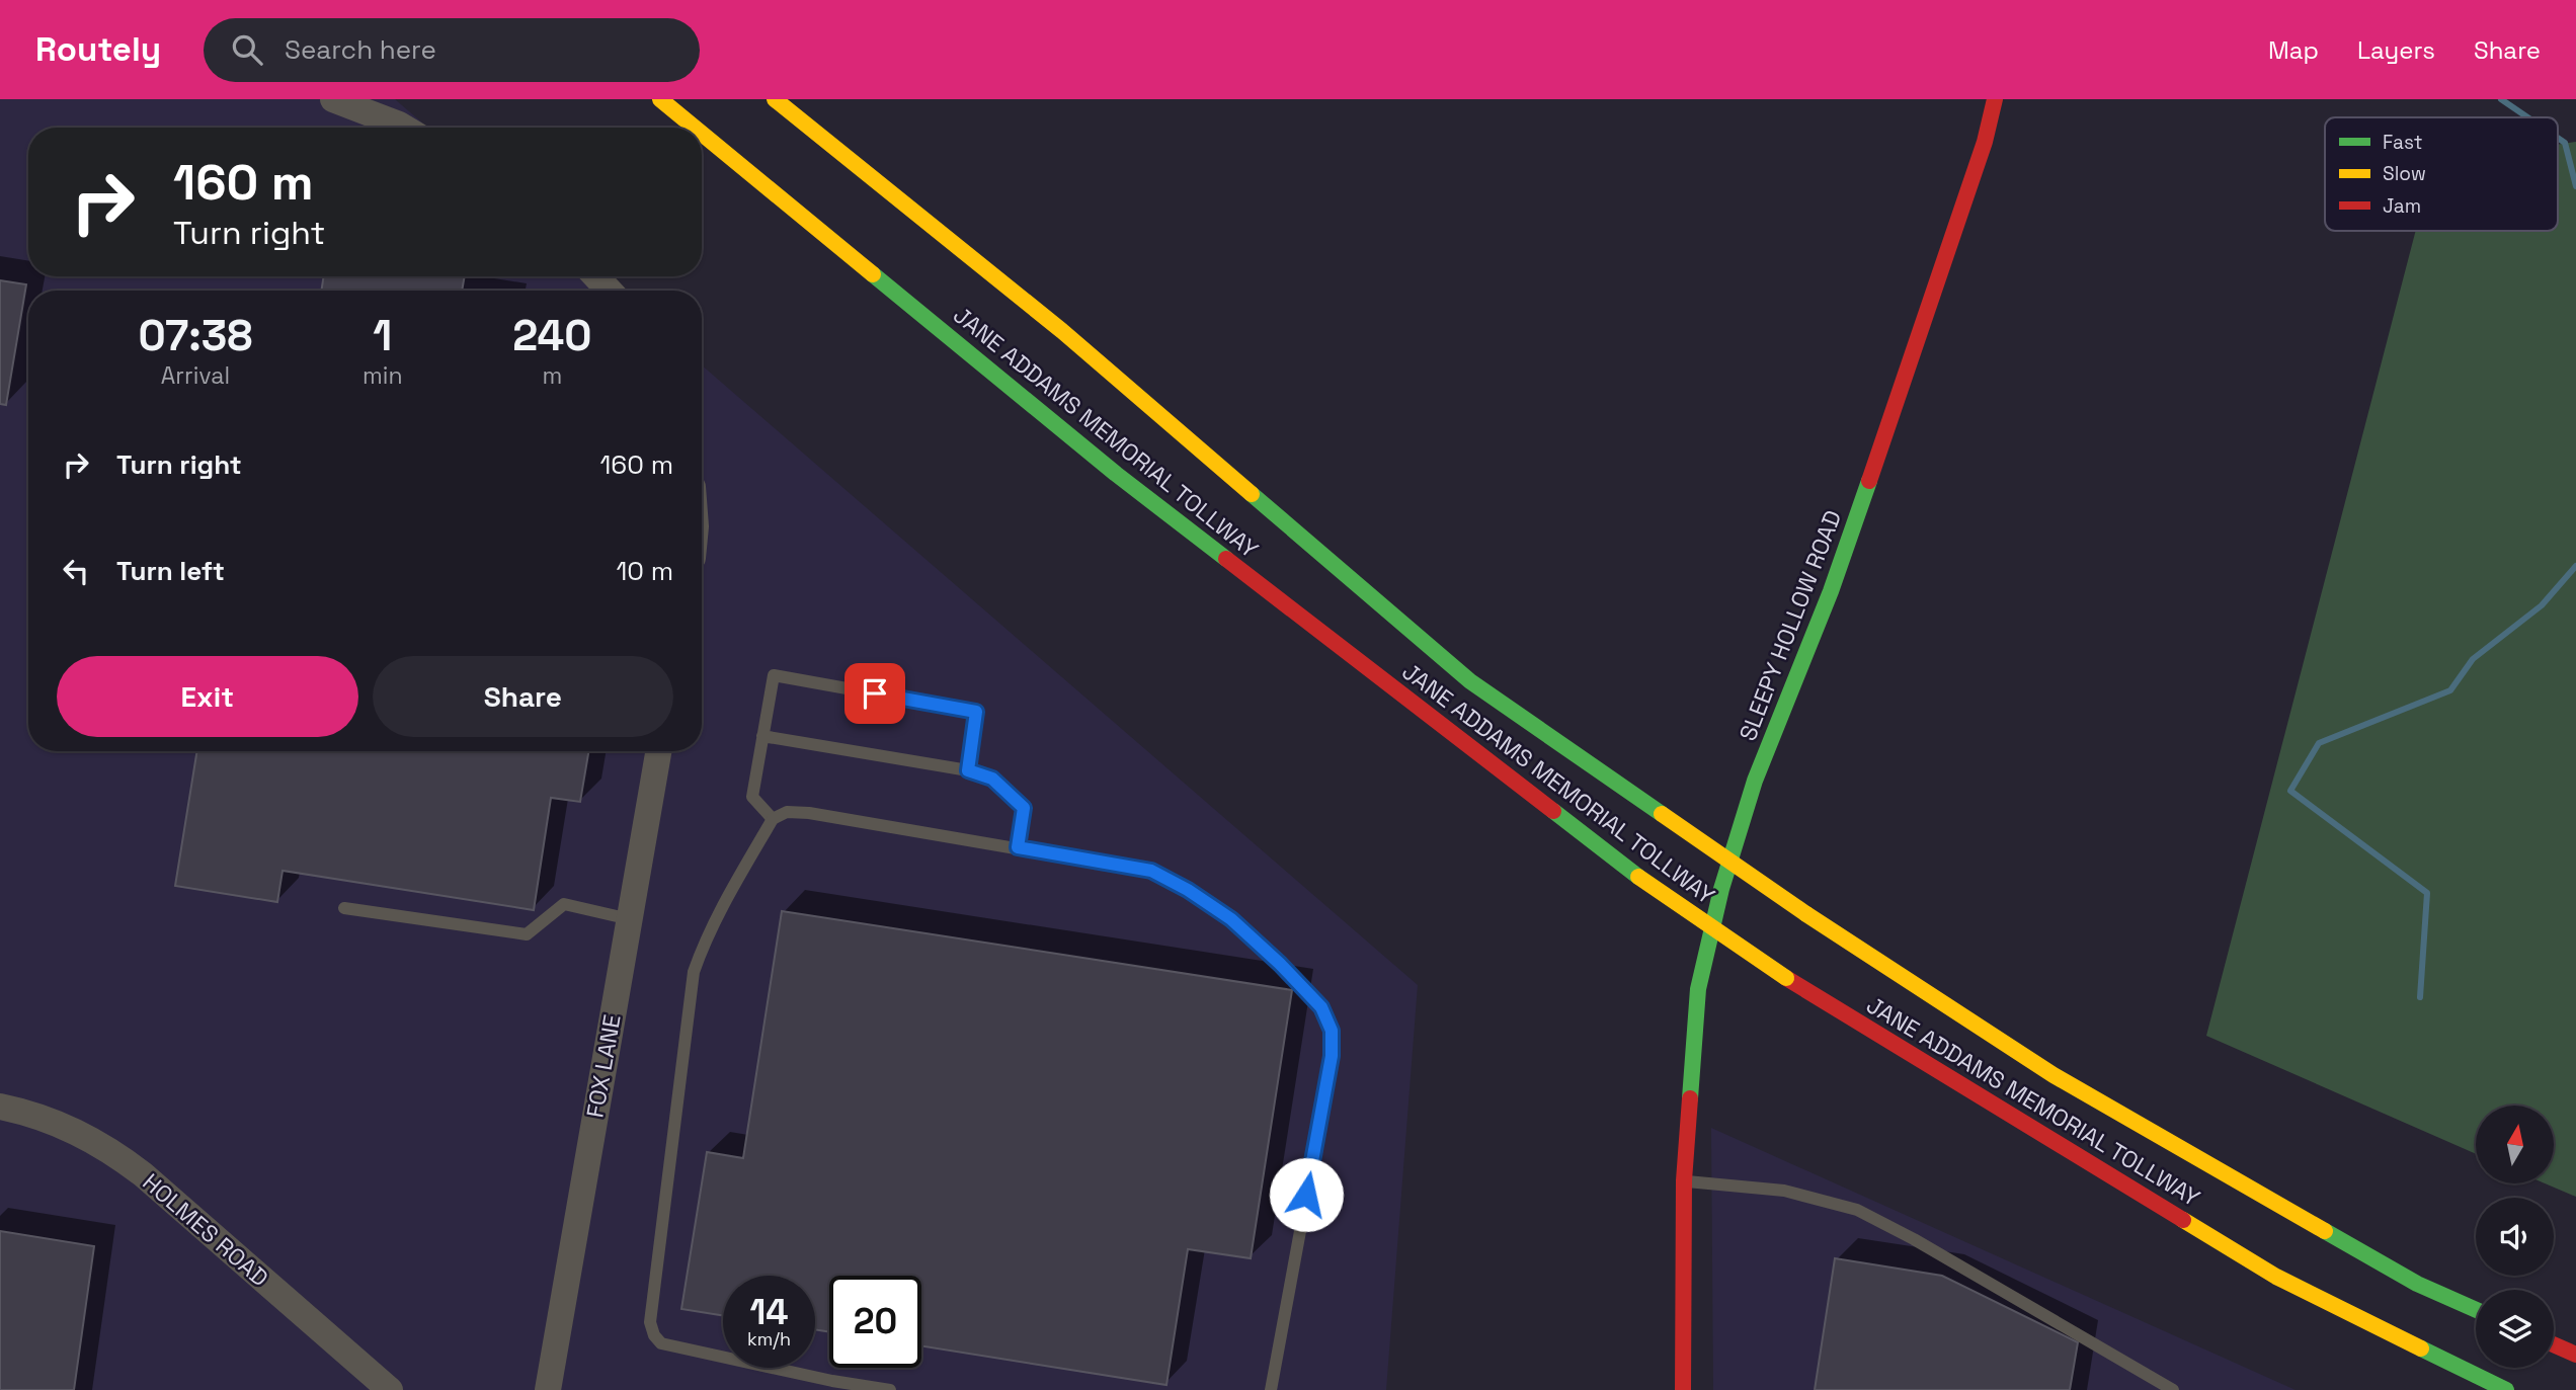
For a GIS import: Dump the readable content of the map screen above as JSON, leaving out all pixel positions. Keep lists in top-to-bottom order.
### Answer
{
  "streets": {
    "main road": ["JANE ADDAMS MEMORIAL TOLLWAY", "SLEEPY HOLLOW ROAD"],
    "street": ["FOX LANE", "HOLMES ROAD"]
  },
  "legend": ["Fast", "Slow", "Jam"],
  "north": "top",
  "page": {
    "header": "Routely",
    "search": "Search here",
    "nav": ["Map", "Layers", "Share"],
    "turn": ["160 m", "Turn right"],
    "eta": [
      "07:38",
      "Arrival",
      "1",
      "min",
      "240",
      "m"
    ],
    "list": [
      {
        "name": "Turn right",
        "value": "160 m"
      },
      {
        "name": "Turn left",
        "value": "10 m"
      }
    ],
    "buttons": ["Exit", "Share"],
    "speed": "14 km/h",
    "limit": "20"
  }
}
